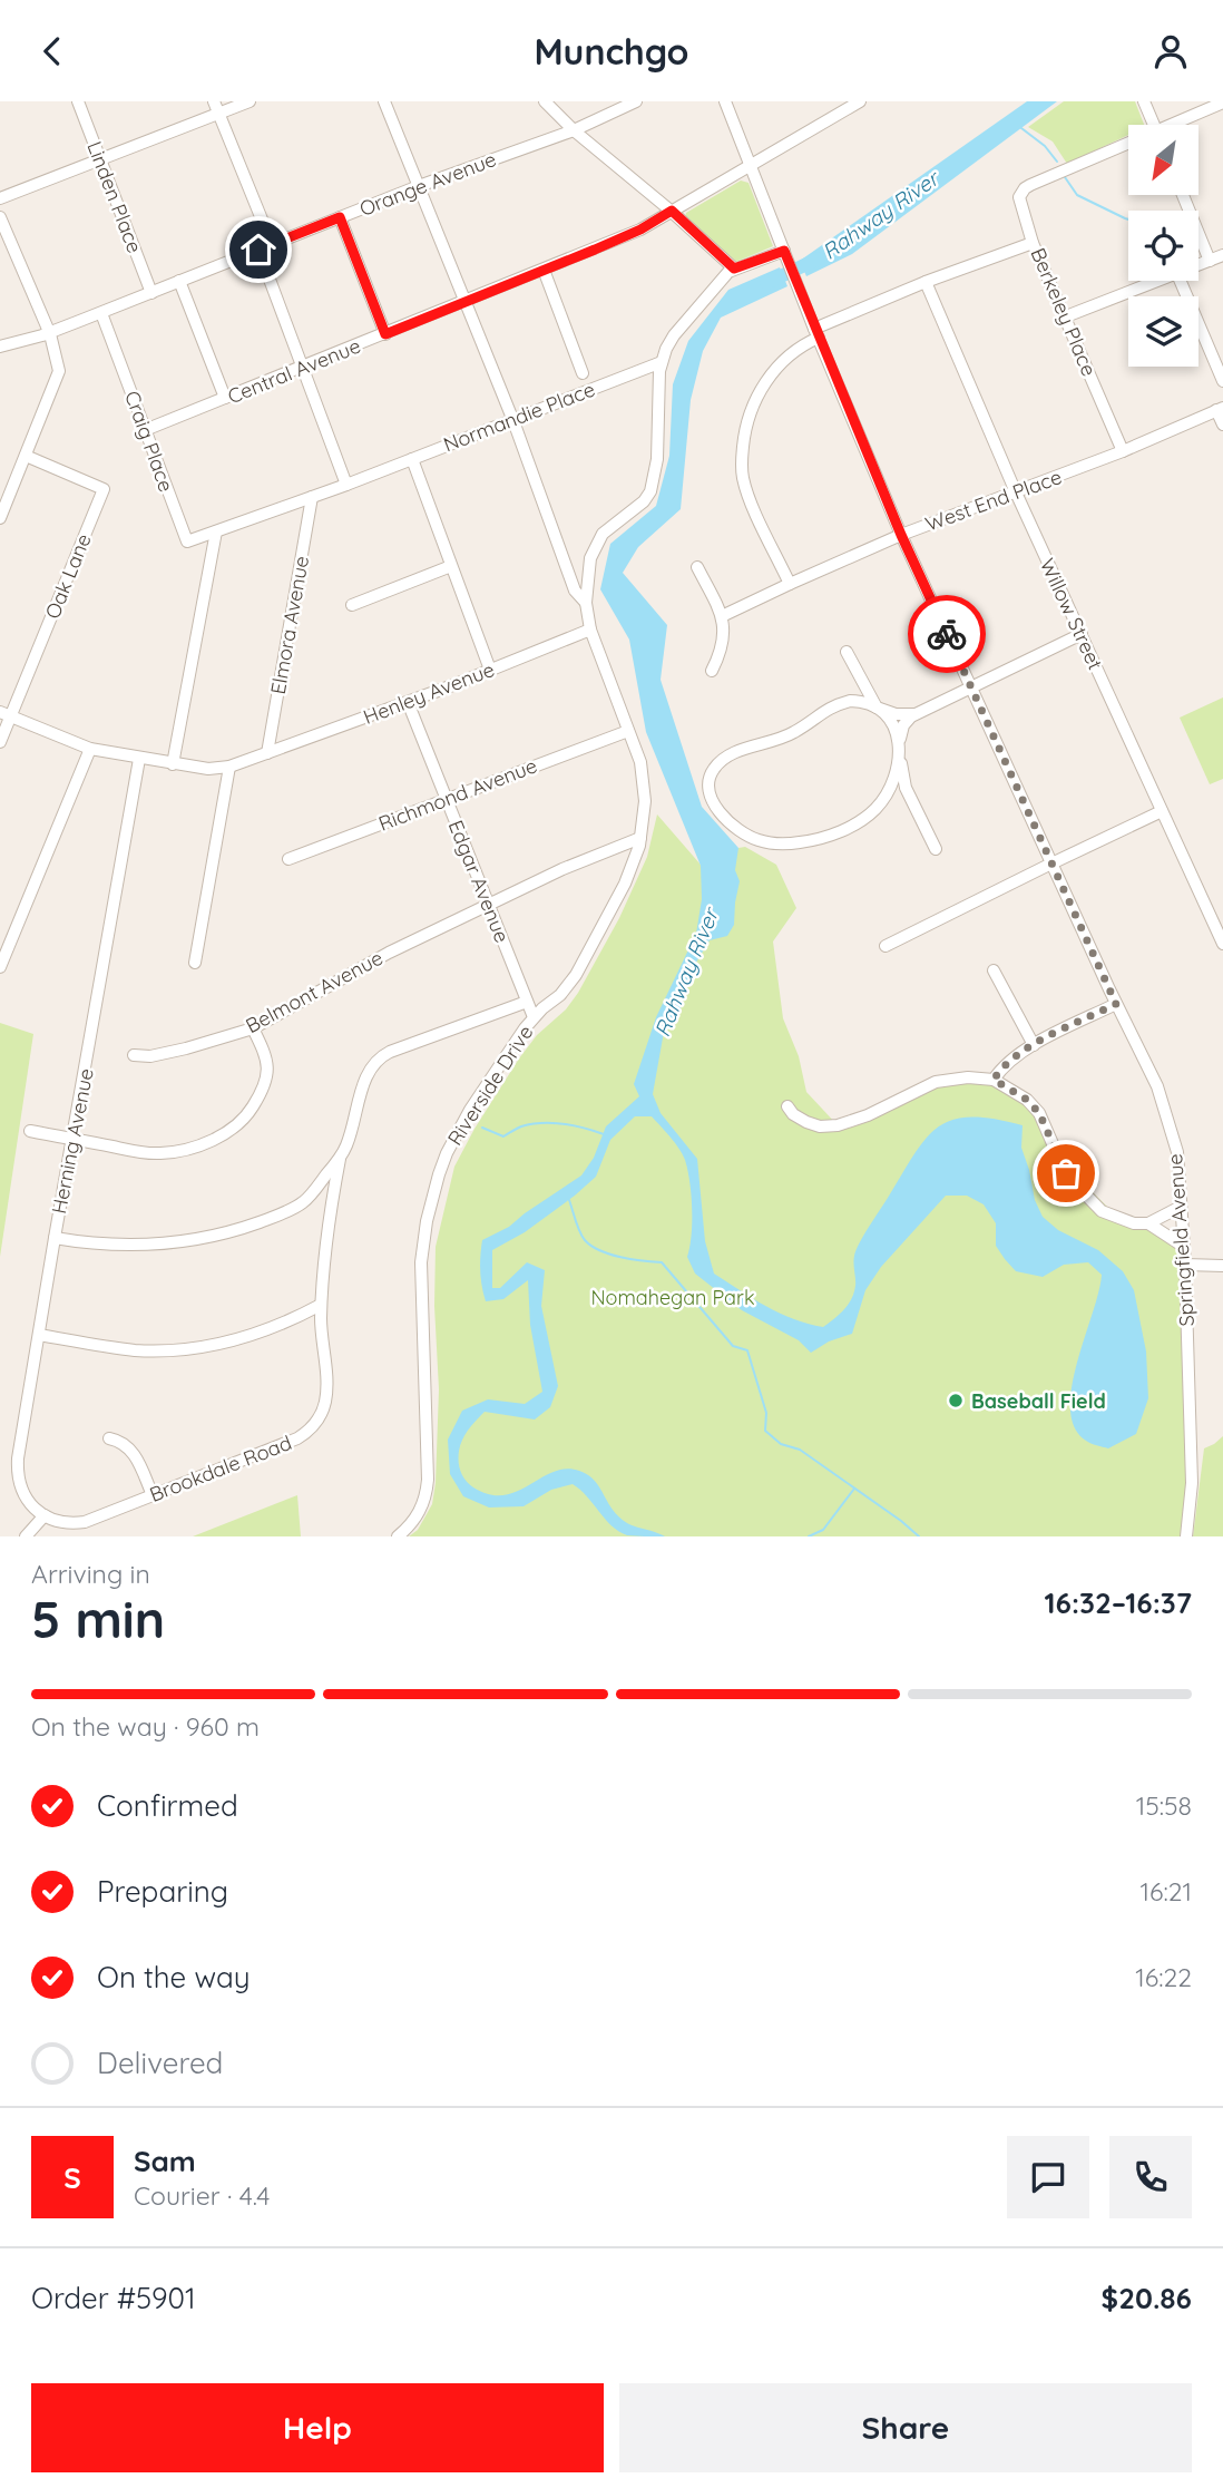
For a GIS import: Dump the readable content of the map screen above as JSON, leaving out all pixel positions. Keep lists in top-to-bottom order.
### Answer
{
  "streets": {
    "street": [
      "Orange Avenue",
      "Linden Place",
      "Berkeley Place",
      "Central Avenue",
      "Normandie Place",
      "Craig Place",
      "West End Place",
      "Oak Lane",
      "Willow Street",
      "Elmora Avenue",
      "Henley Avenue",
      "Richmond Avenue",
      "Edgar Avenue",
      "Belmont Avenue",
      "Riverside Drive",
      "Herning Avenue",
      "Springfield Avenue",
      "Brookdale Road"
    ]
  },
  "crossings": [
    ["Orange Avenue", "Linden Place"],
    ["Orange Avenue", "Craig Place"],
    ["Berkeley Place", "West End Place"],
    ["Central Avenue", "Craig Place"],
    ["Central Avenue", "Springfield Avenue"],
    ["Normandie Place", "Craig Place"],
    ["Normandie Place", "Elmora Avenue"],
    ["Normandie Place", "Riverside Drive"],
    ["West End Place", "Willow Street"],
    ["West End Place", "Springfield Avenue"],
    ["Oak Lane", "Henley Avenue"],
    ["Elmora Avenue", "Henley Avenue"],
    ["Henley Avenue", "Edgar Avenue"],
    ["Henley Avenue", "Riverside Drive"],
    ["Henley Avenue", "Herning Avenue"],
    ["Richmond Avenue", "Edgar Avenue"],
    ["Richmond Avenue", "Riverside Drive"],
    ["Edgar Avenue", "Belmont Avenue"],
    ["Edgar Avenue", "Riverside Drive"],
    ["Belmont Avenue", "Riverside Drive"],
    ["Herning Avenue", "Brookdale Road"]
  ],
  "water": ["Rahway River"],
  "parks": ["Nomahegan Park"],
  "places": ["Baseball Field"],
  "north": "bottom left",
  "page": {
    "header": "Munchgo",
    "heading": ["5 min", "Arriving in", "16:32–16:37"],
    "panel": [
      "Sam",
      "Courier · 4.4",
      "Order #5901",
      "$20.86"
    ],
    "bar": "On the way · 960 m",
    "list": [
      ["Confirmed", "15:58"],
      ["Preparing", "16:21"],
      ["On the way", "16:22"],
      "Delivered"
    ],
    "round": "S",
    "buttons": ["Help", "Share"]
  }
}
